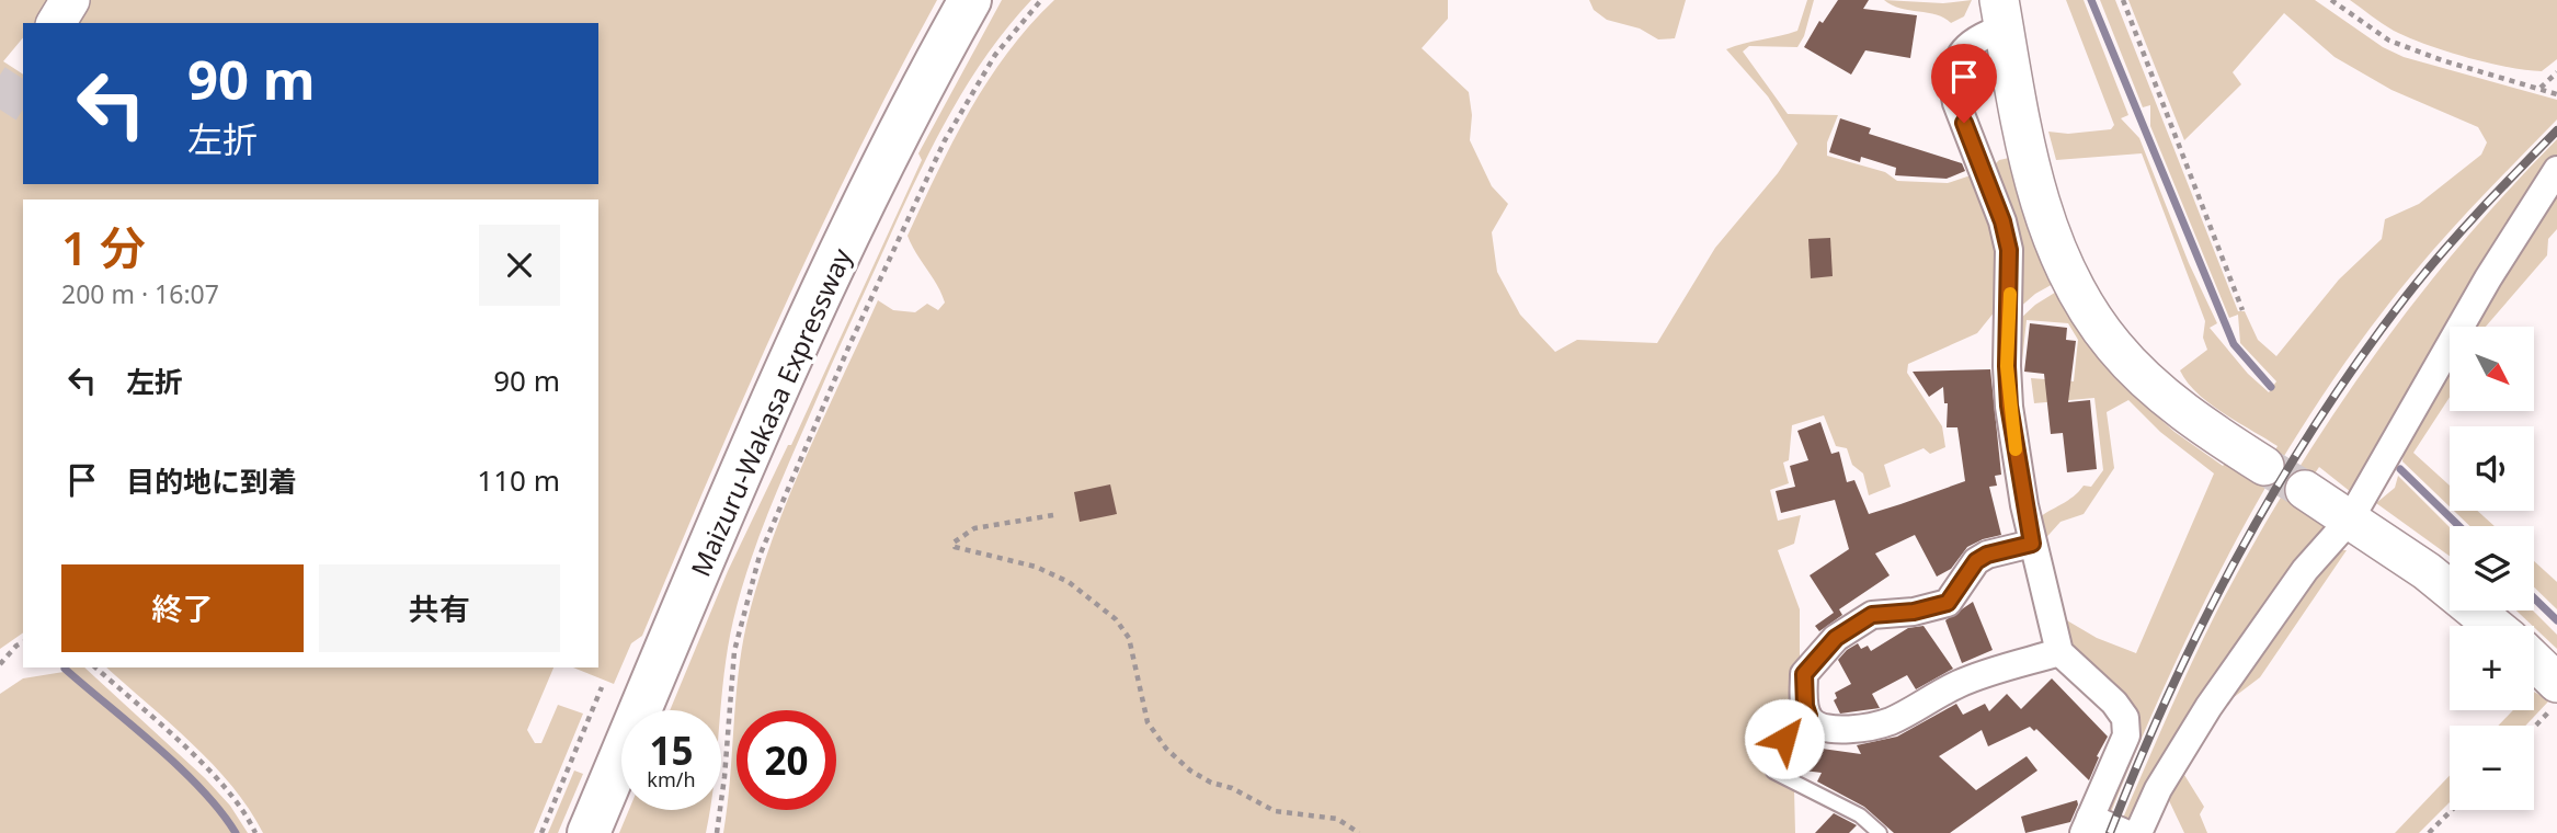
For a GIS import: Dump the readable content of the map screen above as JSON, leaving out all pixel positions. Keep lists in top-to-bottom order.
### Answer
{
  "streets": {
    "highway": ["Maizuru-Wakasa Expressway"]
  },
  "north": "bottom right",
  "page": {
    "turn": ["90 m", "左折"],
    "heading": ["1 分", "200 m · 16:07"],
    "map_buttons": ["+", "−"],
    "list": [
      {
        "name": "左折",
        "value": "90 m"
      },
      {
        "name": "目的地に到着",
        "value": "110 m"
      }
    ],
    "buttons": ["終了", "共有"],
    "speed": "15 km/h",
    "limit": "20"
  }
}
